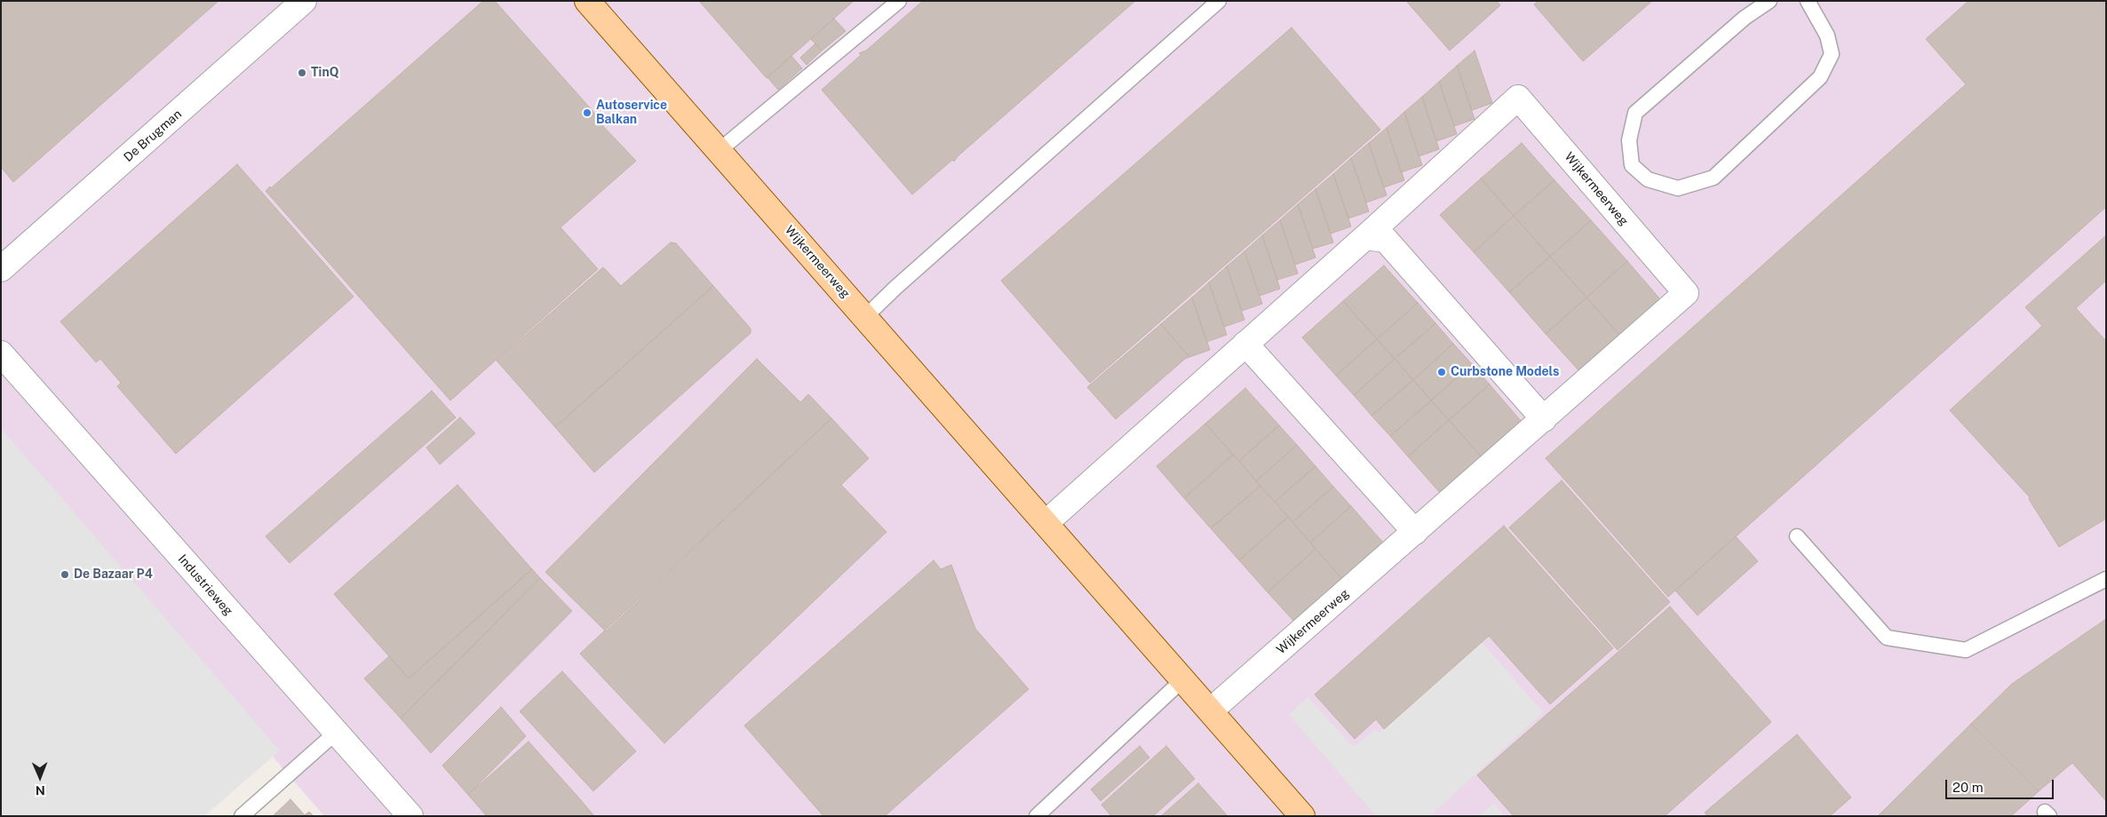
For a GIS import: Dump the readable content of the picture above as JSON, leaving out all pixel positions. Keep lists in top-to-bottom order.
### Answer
{
  "streets": {
    "main road": ["Wijkermeerweg"],
    "street": ["De Brugman", "Industrieweg"]
  },
  "places": [
    "TinQ",
    "Autoservice Balkan",
    "Curbstone Models",
    "De Bazaar P4"
  ],
  "scale_bar": "20 m",
  "north": "bottom"
}
